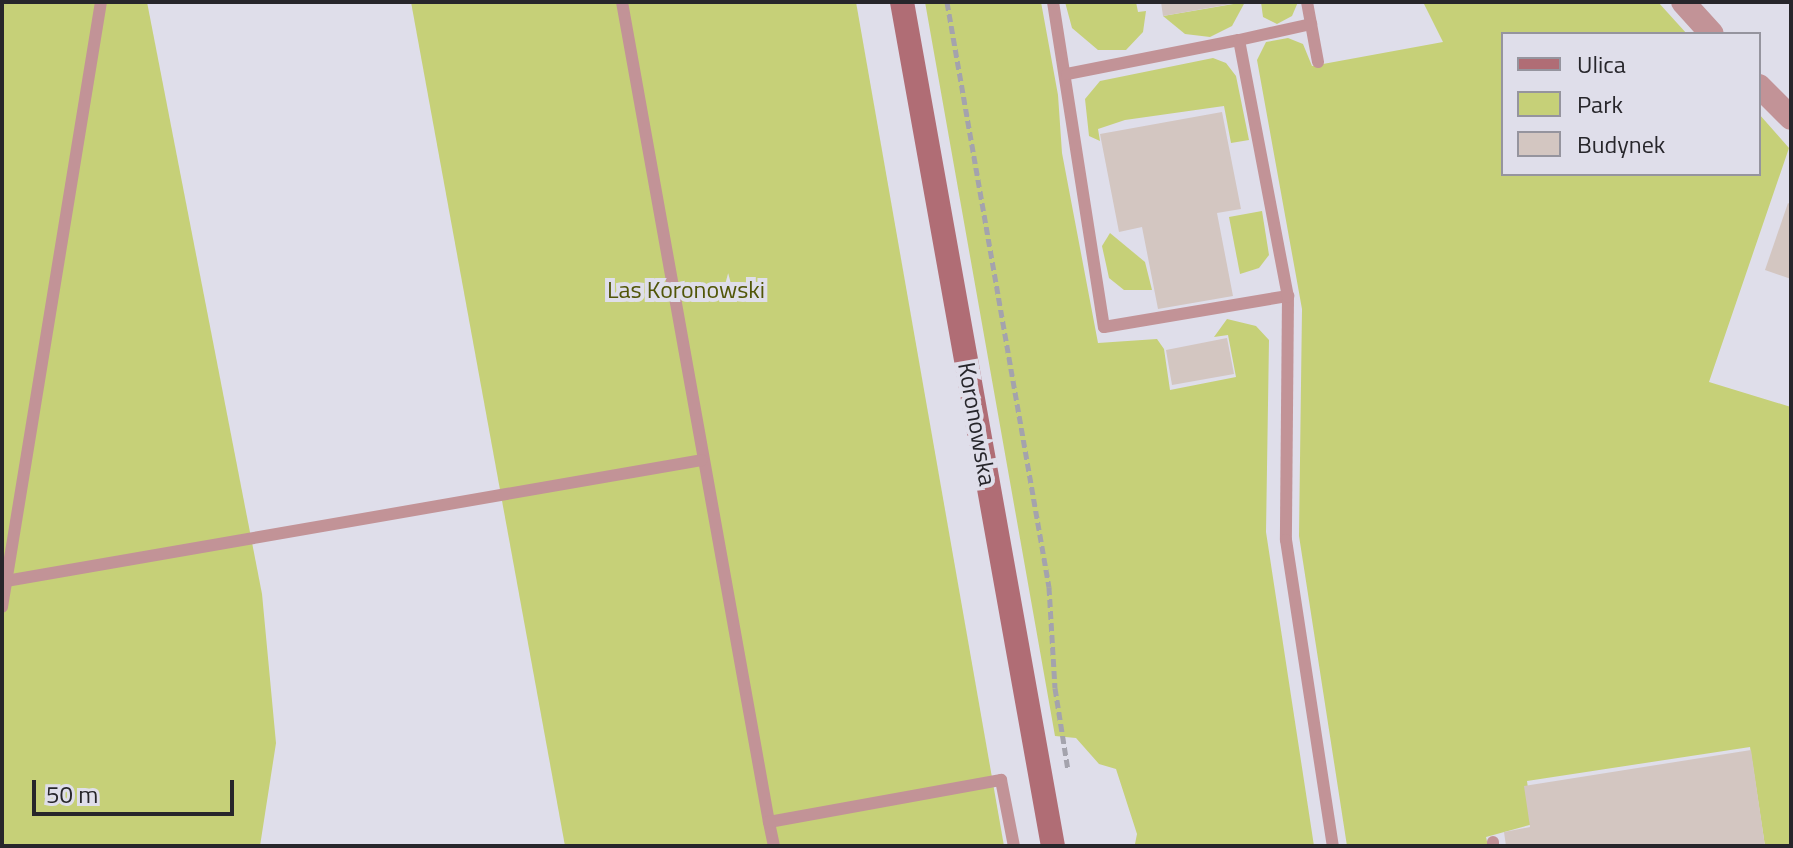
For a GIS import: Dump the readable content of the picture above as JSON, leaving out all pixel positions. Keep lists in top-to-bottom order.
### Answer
{
  "streets": {
    "main road": ["Koronowska"]
  },
  "parks": ["Las Koronowski"],
  "legend": ["Ulica", "Park", "Budynek"],
  "scale_bar": "50 m"
}
